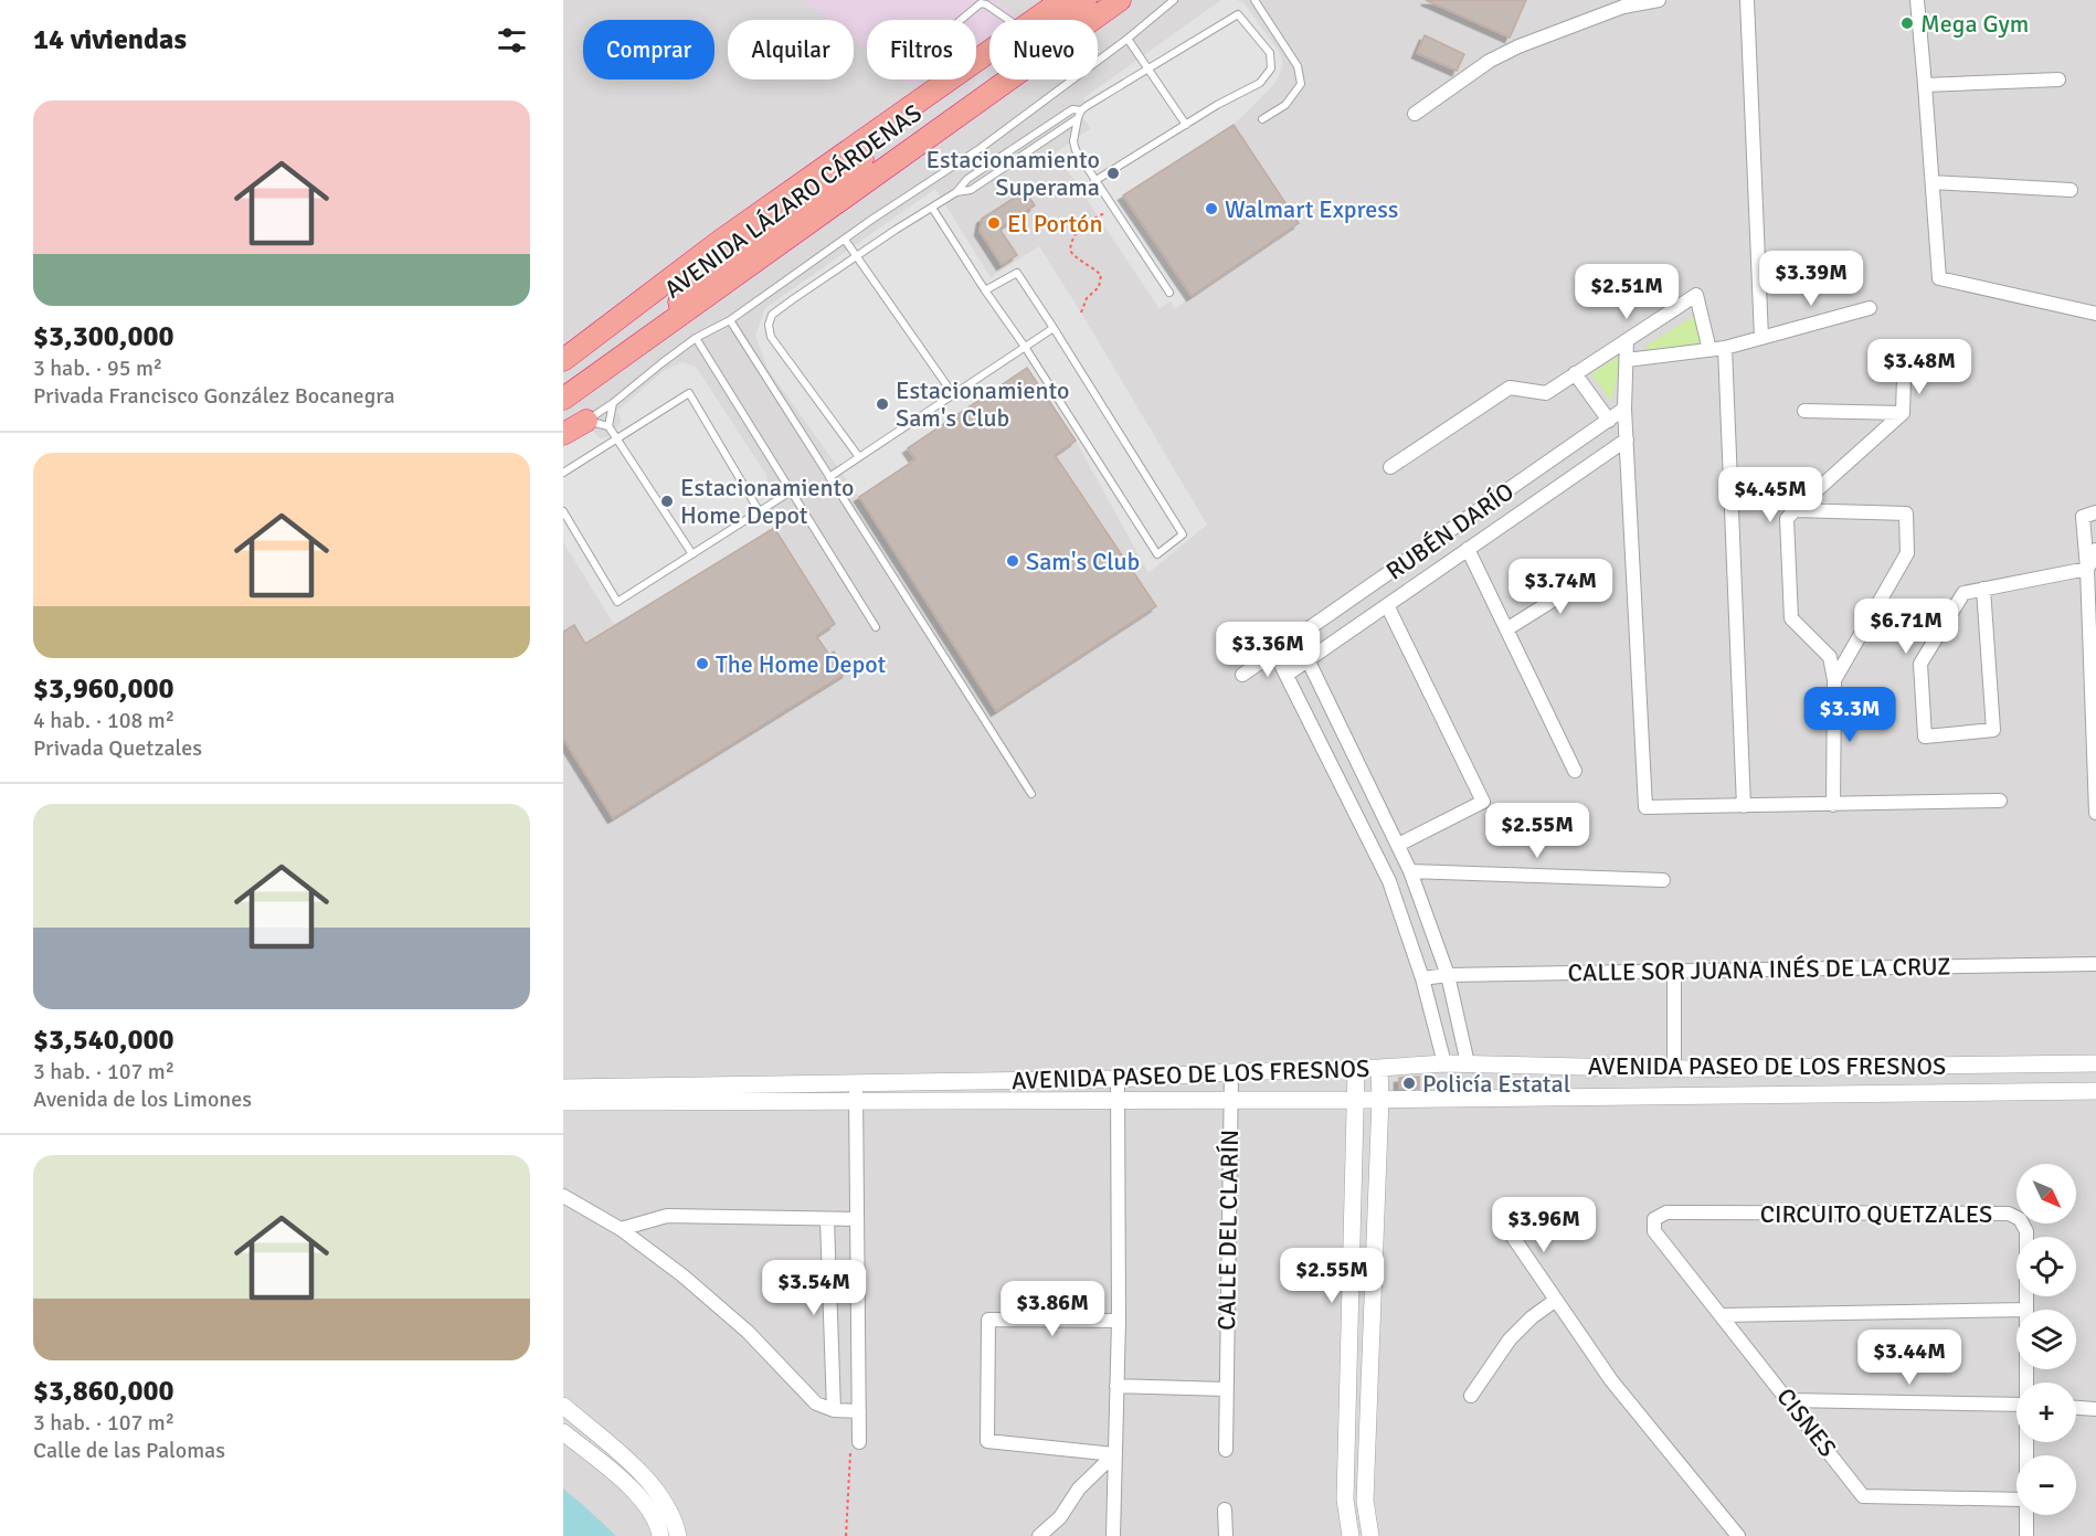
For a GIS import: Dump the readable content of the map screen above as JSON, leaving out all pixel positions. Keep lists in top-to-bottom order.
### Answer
{
  "streets": {
    "highway": ["AVENIDA LÁZARO CÁRDENAS"],
    "street": [
      "RUBÉN DARÍO",
      "CALLE SOR JUANA INÉS DE LA CRUZ",
      "AVENIDA PASEO DE LOS FRESNOS",
      "CIRCUITO QUETZALES",
      "CALLE DEL CLARÍN",
      "CISNES"
    ]
  },
  "crossings": [
    ["AVENIDA PASEO DE LOS FRESNOS", "CALLE DEL CLARÍN"],
    ["CIRCUITO QUETZALES", "CISNES"]
  ],
  "places": [
    "Mega Gym",
    "Estacionamiento Superama",
    "Walmart Express",
    "El Portón",
    "Estacionamiento Sam's Club",
    "Estacionamiento Home Depot",
    "Sam's Club",
    "The Home Depot",
    "Policía Estatal"
  ],
  "north": "bottom right",
  "page": {
    "heading": "14 viviendas",
    "chip": [
      "Comprar",
      "Alquilar",
      "Filtros",
      "Nuevo"
    ],
    "list": [
      {
        "name": "$3,300,000",
        "note": "3 hab. · 95 m² · Privada Francisco González Bocanegra"
      },
      {
        "name": "$3,960,000",
        "note": "4 hab. · 108 m² · Privada Quetzales"
      },
      {
        "name": "$3,540,000",
        "note": "3 hab. · 107 m² · Avenida de los Limones"
      },
      {
        "name": "$3,860,000",
        "note": "3 hab. · 107 m² · Calle de las Palomas"
      }
    ],
    "price": [
      "$3.39M",
      "$2.51M",
      "$3.48M",
      "$4.45M",
      "$3.74M",
      "$6.71M",
      "$3.36M",
      "$3.3M",
      "$2.55M",
      "$3.96M",
      "$2.55M",
      "$3.54M",
      "$3.86M",
      "$3.44M"
    ],
    "map_buttons": ["+", "−"]
  }
}
